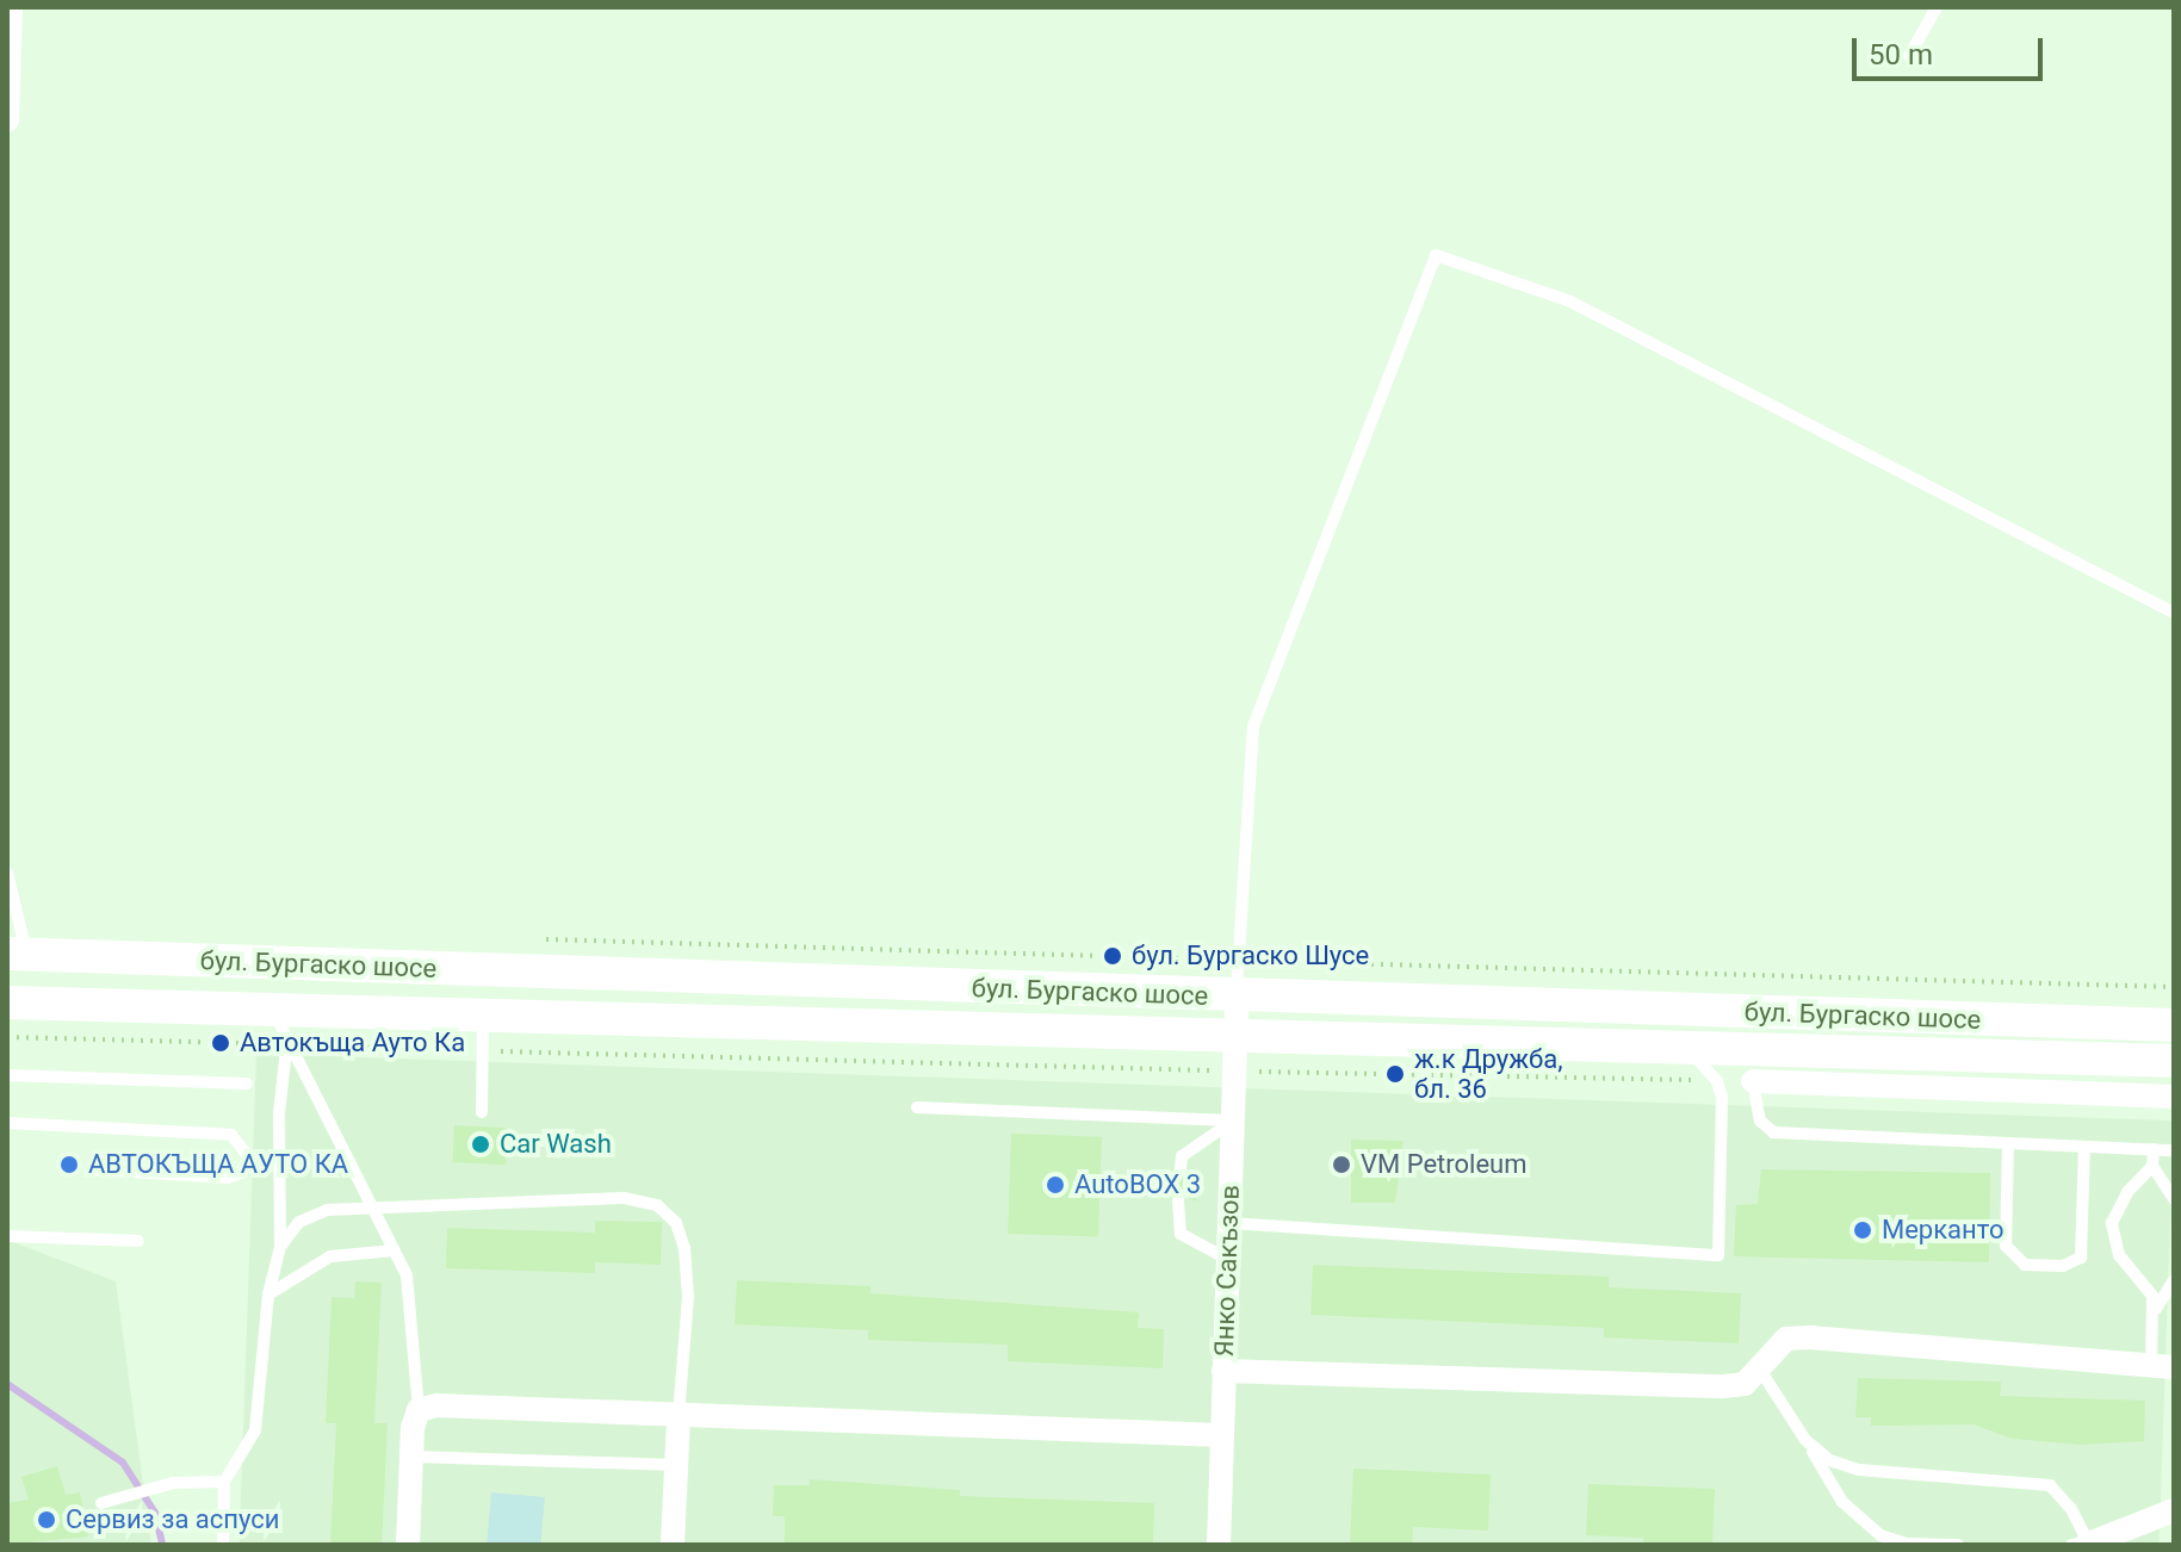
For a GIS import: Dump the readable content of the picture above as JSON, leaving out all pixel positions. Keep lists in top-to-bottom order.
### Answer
{
  "streets": {
    "main road": ["бул. Бургаско шосе"],
    "street": ["Янко Сакъзов"]
  },
  "crossings": [
    ["бул. Бургаско шосе", "Янко Сакъзов"]
  ],
  "places": [
    "бул. Бургаско Шусе",
    "Автокъща Ауто Ка",
    "ж.к Дружба, бл. 36",
    "Car Wash",
    "АВТОКЪЩА АУТО КА",
    "VM Petroleum",
    "AutoBOX 3",
    "Мерканто",
    "Сервиз за аспуси"
  ],
  "scale_bar": "50 m"
}
